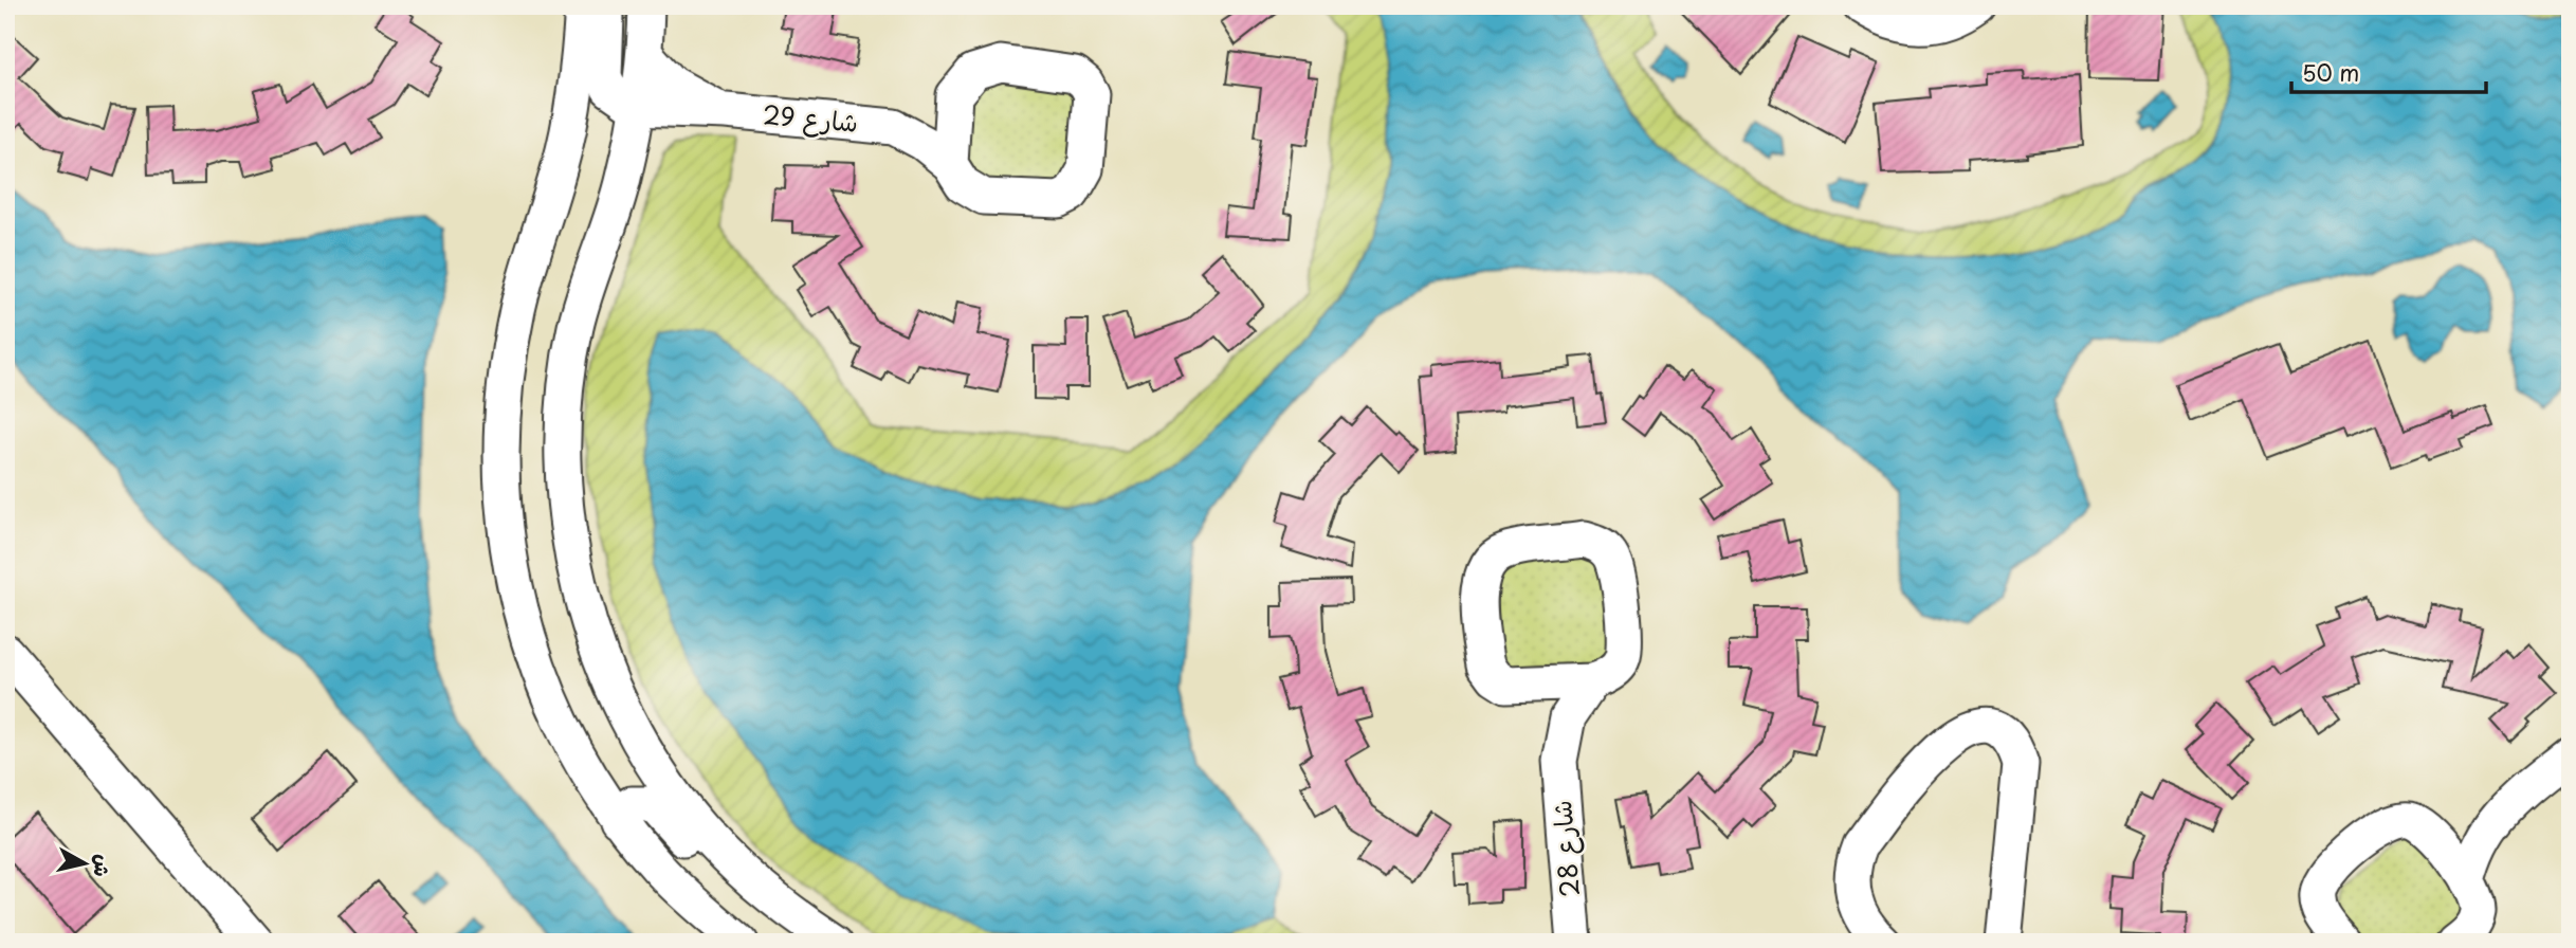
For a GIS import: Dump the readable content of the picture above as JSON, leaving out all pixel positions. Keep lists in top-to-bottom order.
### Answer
{
  "streets": {
    "street": ["شارع 29", "شارع 28"]
  },
  "scale_bar": "50 m",
  "north": "right"
}
